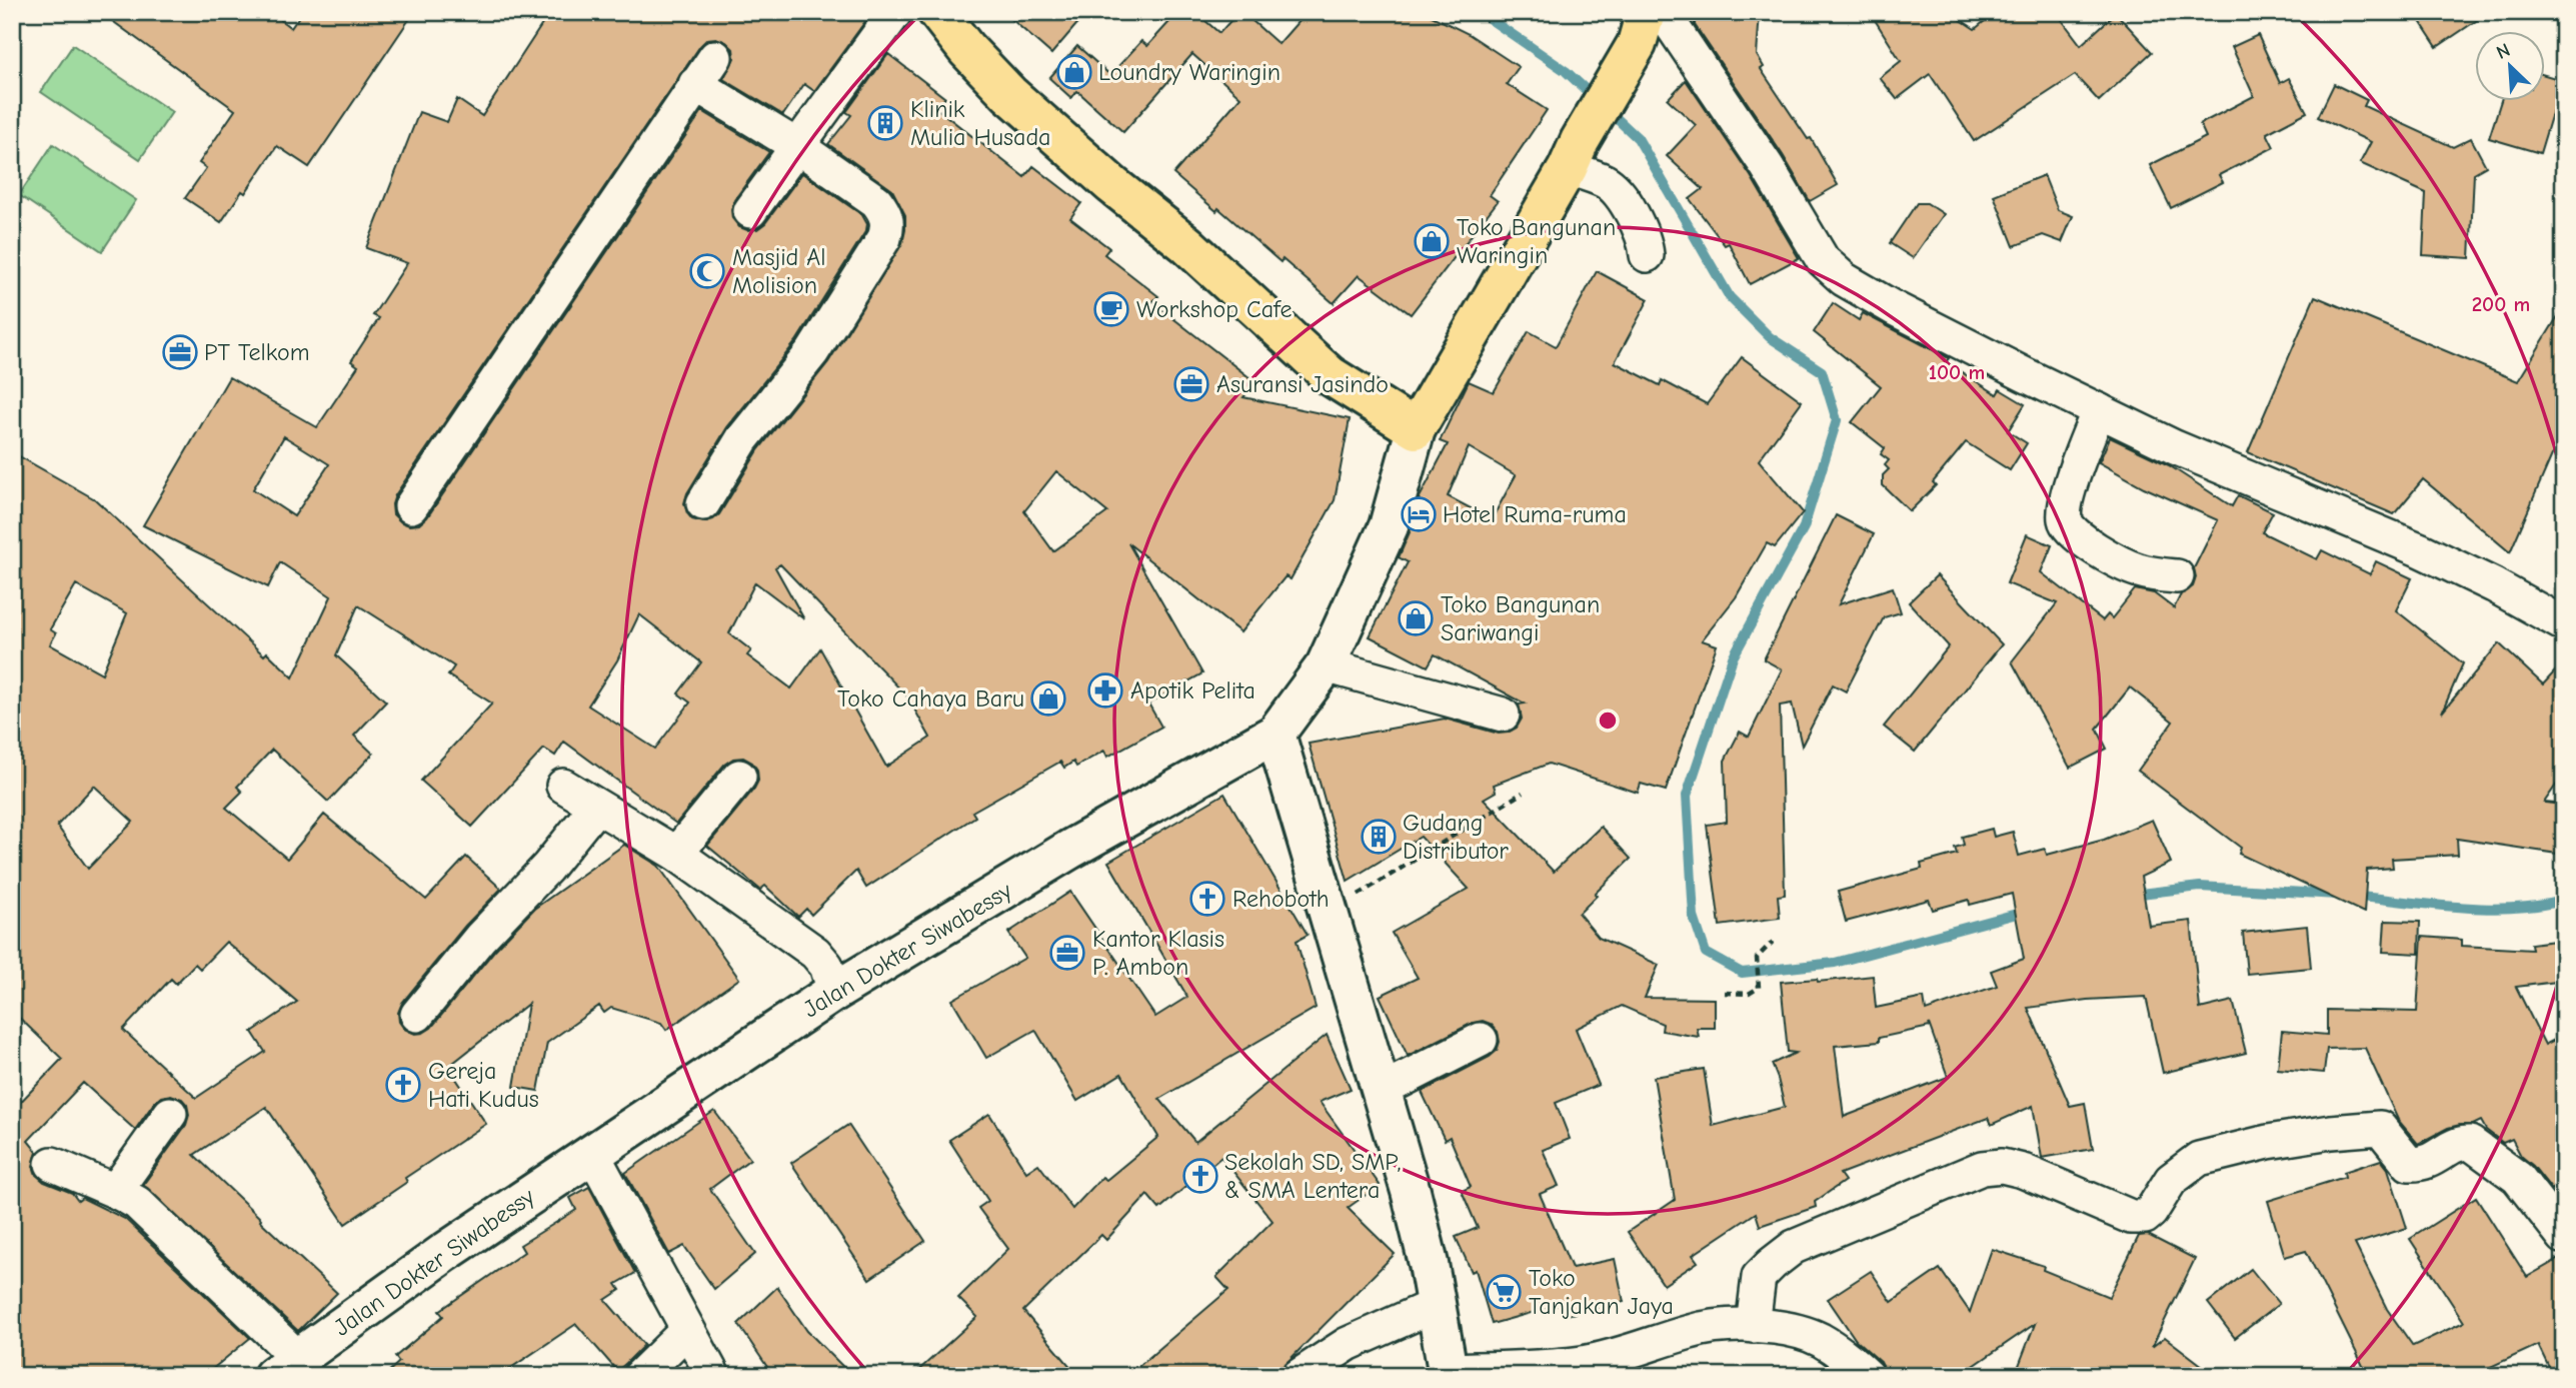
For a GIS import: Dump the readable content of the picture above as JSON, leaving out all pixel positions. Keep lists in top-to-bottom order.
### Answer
{
  "streets": {
    "main road": ["Jalan Dokter Siwabessy"]
  },
  "places": {
    "shop": [
      "Loundry Waringin",
      "Toko Bangunan Waringin",
      "Toko Bangunan Sariwangi",
      "Toko Cahaya Baru"
    ],
    "building": ["Klinik Mulia Husada", "Gudang Distributor"],
    "mosque": ["Masjid Al Molision"],
    "cafe": ["Workshop Cafe"],
    "office": ["PT Telkom", "Asuransi Jasindo", "Kantor Klasis P. Ambon"],
    "hotel": ["Hotel Ruma-ruma"],
    "pharmacy": ["Apotik Pelita"],
    "church": ["Rehoboth", "Gereja Hati Kudus", "Sekolah SD, SMP, & SMA Lentera"],
    "supermarket": ["Toko Tanjakan Jaya"]
  },
  "north": "top left",
  "rings": ["200 m", "100 m"]
}
